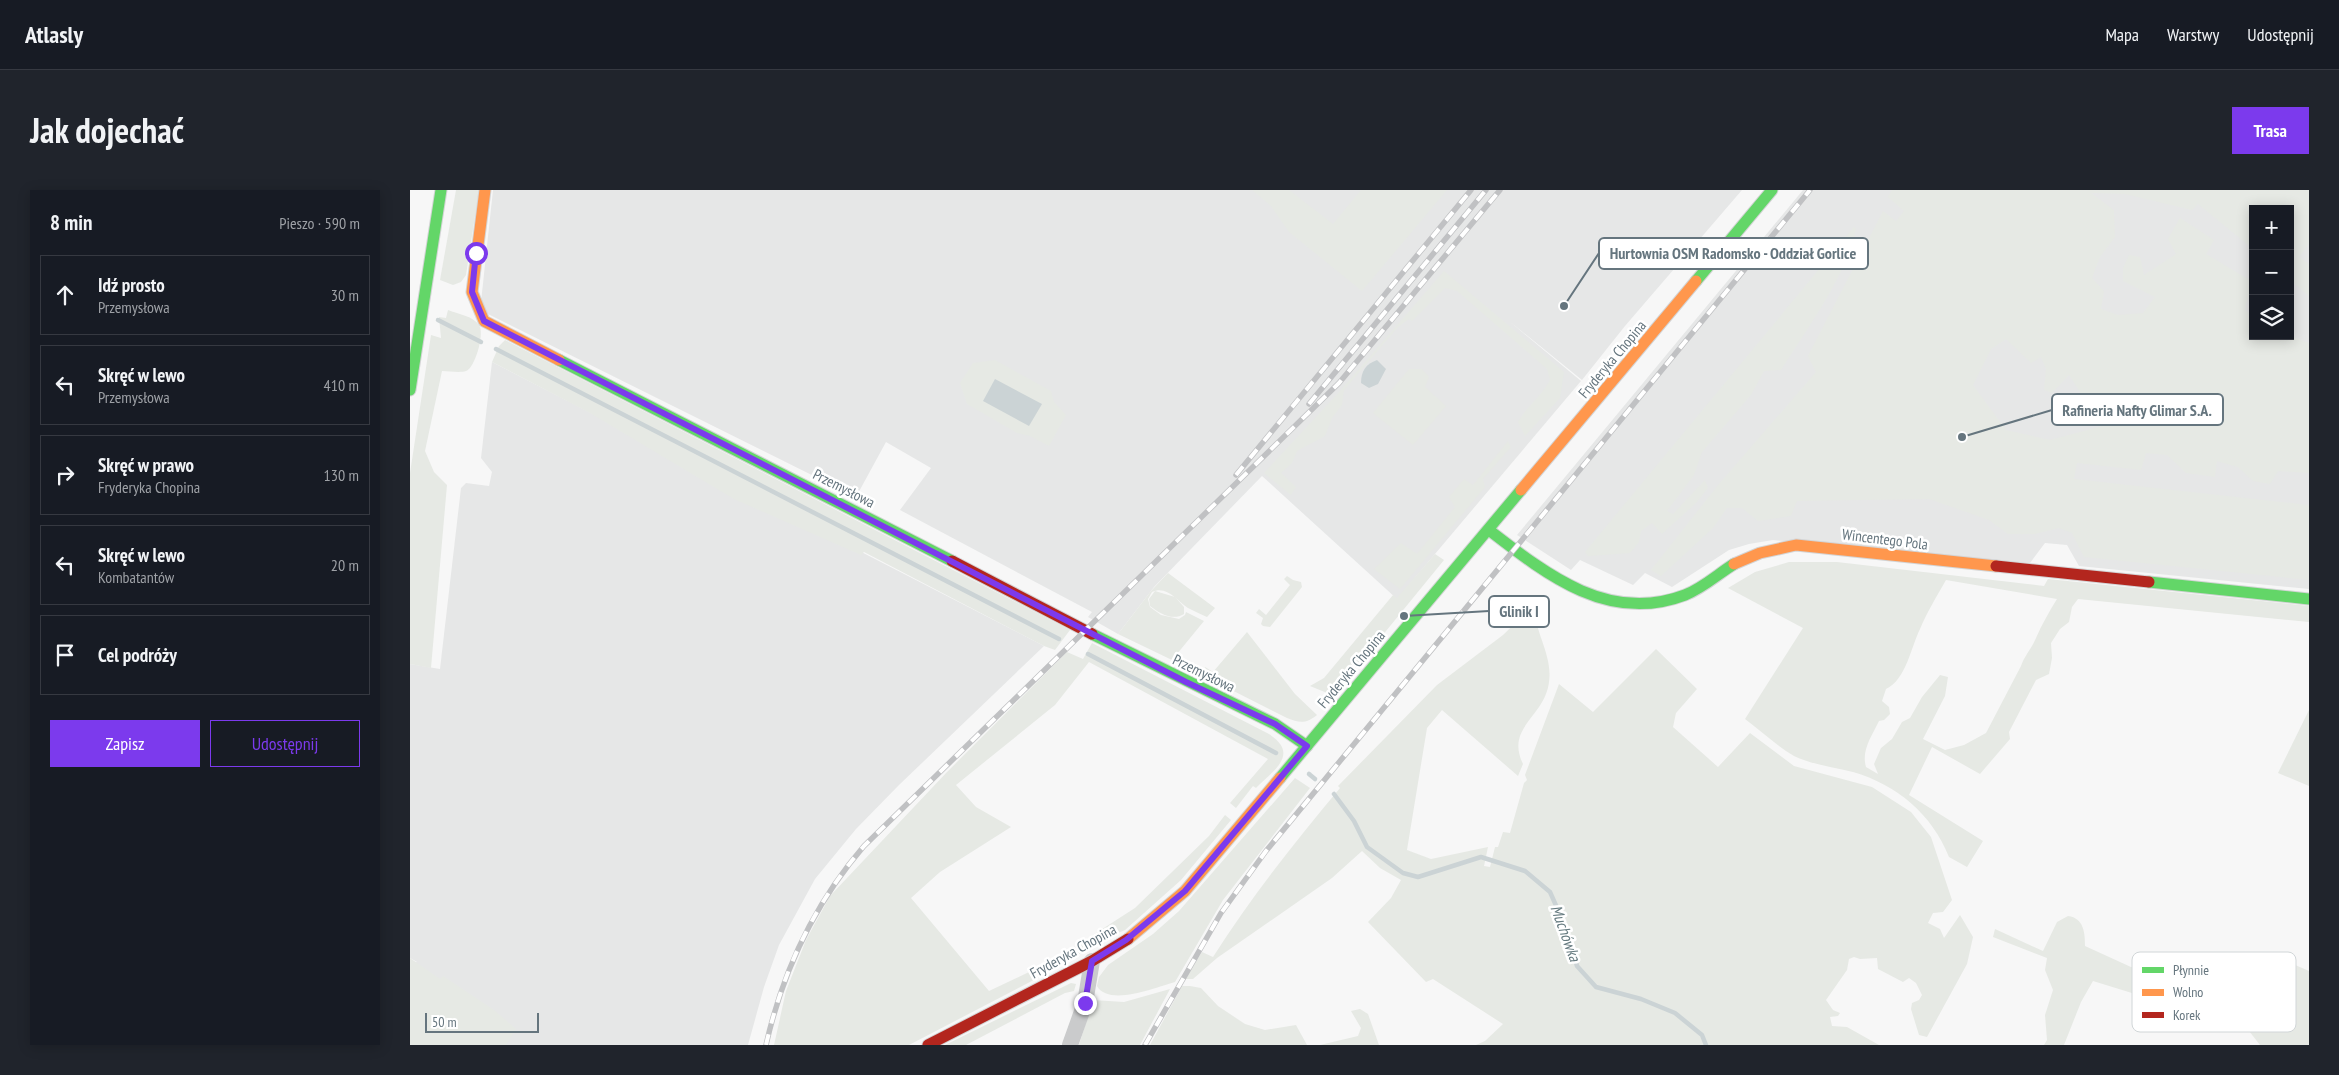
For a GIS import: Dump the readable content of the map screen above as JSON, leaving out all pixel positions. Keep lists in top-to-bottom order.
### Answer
{
  "streets": {
    "street": ["Fryderyka Chopina", "Przemysłowa", "Wincentego Pola"]
  },
  "crossings": [
    ["Fryderyka Chopina", "Przemysłowa"],
    ["Fryderyka Chopina", "Wincentego Pola"]
  ],
  "water": ["Muchówka"],
  "places": ["Hurtownia OSM Radomsko - Oddział Gorlice", "Rafineria Nafty Glimar S.A.", "Glinik I"],
  "legend": ["Płynnie", "Wolno", "Korek"],
  "scale_bar": "50 m",
  "page": {
    "header": "Atlasly",
    "nav": ["Mapa", "Warstwy", "Udostępnij"],
    "title": "Jak dojechać",
    "buttons": [
      "Trasa",
      ["Zapisz", "Udostępnij"]
    ],
    "heading": ["8 min", "Pieszo · 590 m"],
    "map_buttons": ["+", "−"],
    "list": [
      ["Idź prosto", "Przemysłowa", "30 m"],
      ["Skręć w lewo", "Przemysłowa", "410 m"],
      ["Skręć w prawo", "Fryderyka Chopina", "130 m"],
      ["Skręć w lewo", "Kombatantów", "20 m"],
      "Cel podróży"
    ],
    "scale": "50 m"
  }
}
